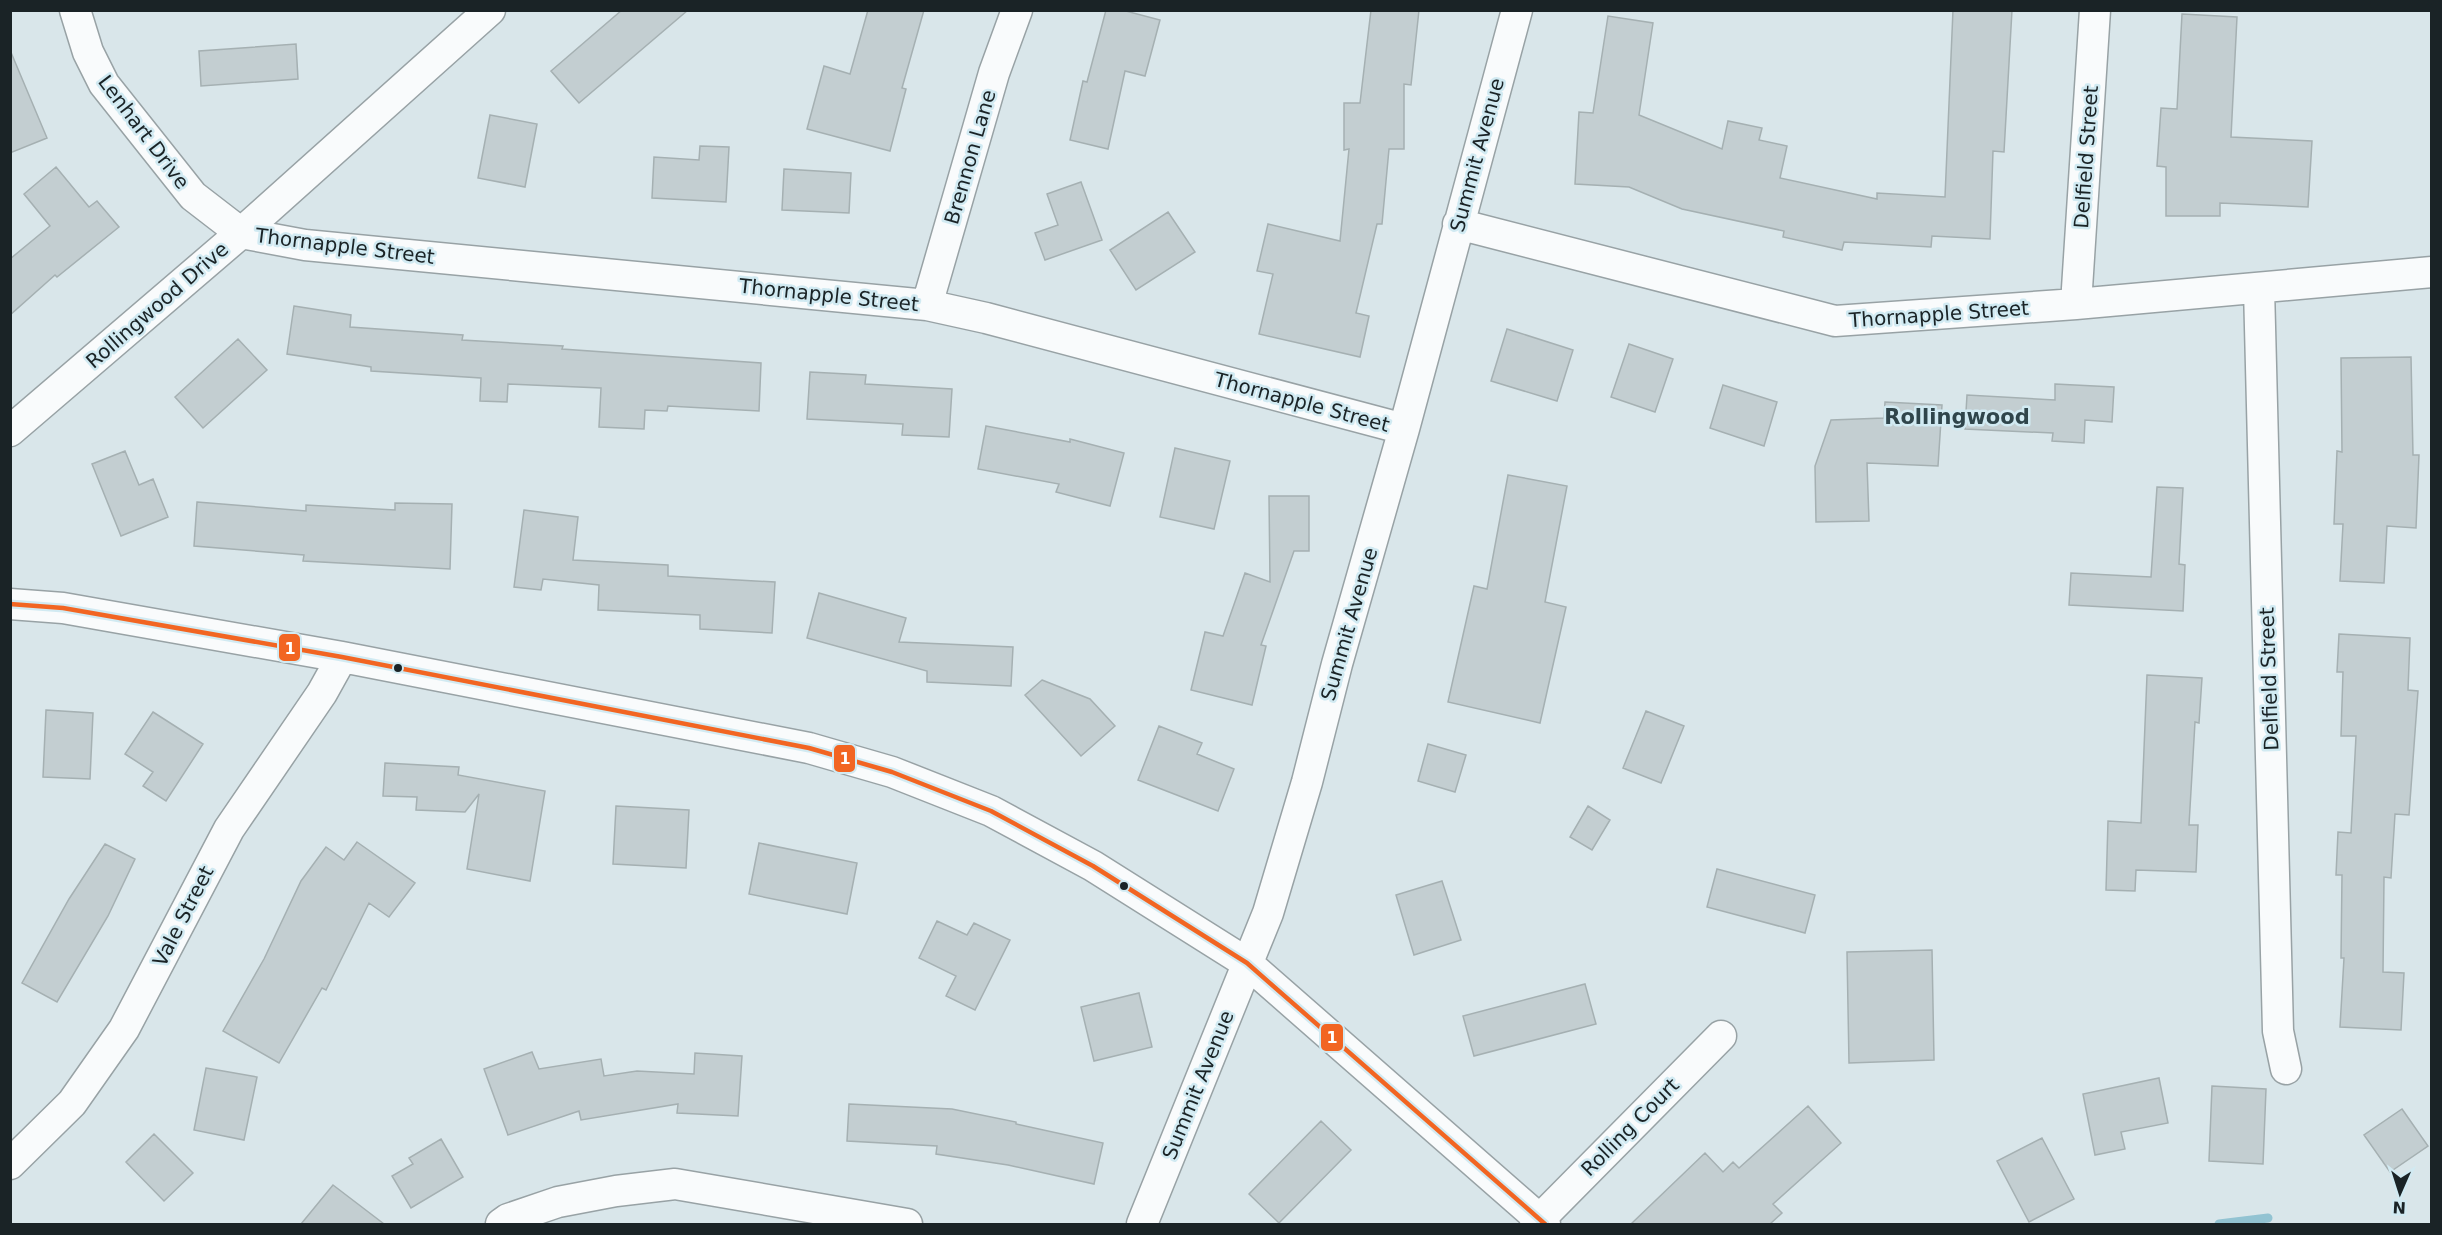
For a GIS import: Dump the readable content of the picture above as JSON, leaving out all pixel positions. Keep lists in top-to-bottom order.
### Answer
{
  "streets": {
    "street": [
      "Lenhart Drive",
      "Summit Avenue",
      "Brennon Lane",
      "Delfield Street",
      "Thornapple Street",
      "Rollingwood Drive",
      "Vale Street",
      "Rolling Court"
    ]
  },
  "crossings": [
    ["Lenhart Drive", "Thornapple Street"],
    ["Lenhart Drive", "Rollingwood Drive"],
    ["Summit Avenue", "Thornapple Street"],
    ["Brennon Lane", "Thornapple Street"],
    ["Delfield Street", "Thornapple Street"],
    ["Thornapple Street", "Rollingwood Drive"]
  ],
  "districts": ["Rollingwood"],
  "lines": ["transit line 1"],
  "north": "bottom"
}
